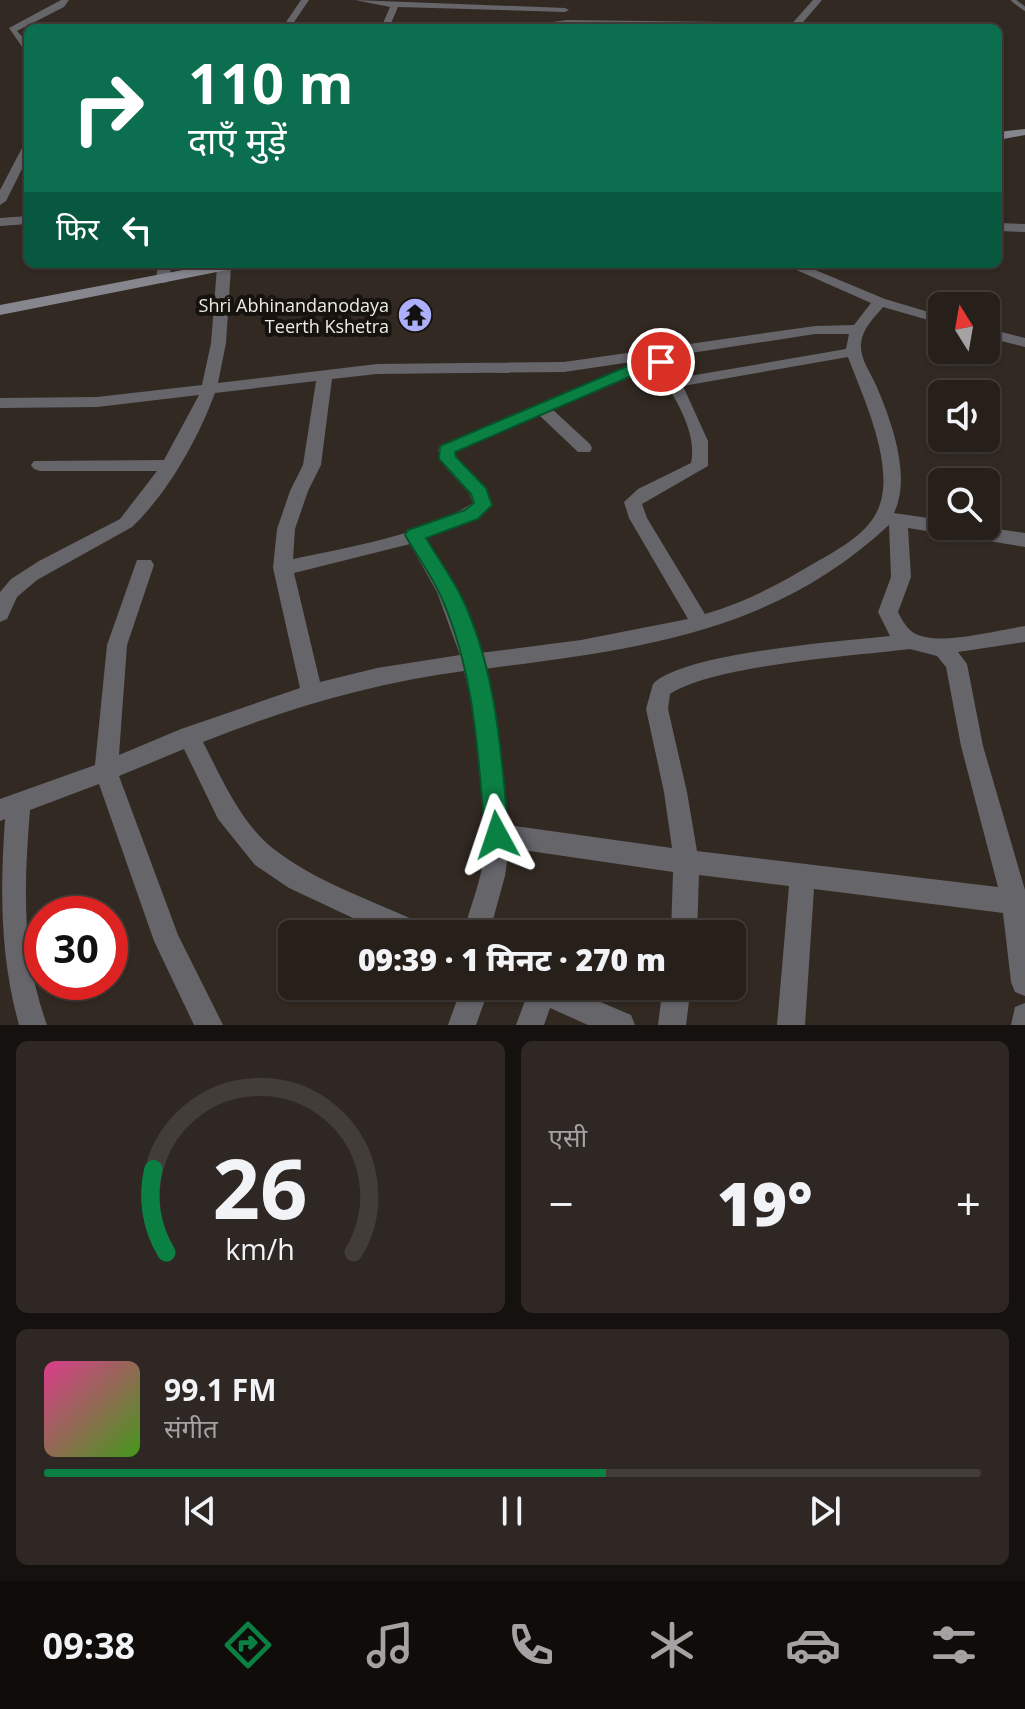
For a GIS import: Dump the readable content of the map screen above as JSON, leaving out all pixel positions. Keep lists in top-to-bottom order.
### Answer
{
  "places": {
    "temple": ["Shri Abhinandanodaya Teerth Kshetra"]
  },
  "north": "top",
  "page": {
    "turn": ["110 m", "दाएँ मुड़ें"],
    "then": "फिर",
    "limit": "30",
    "trip": "09:39 · 1 मिनट · 270 m",
    "tile": "एसी",
    "heat": ["−", "19°", "+"],
    "song": ["99.1 FM", "संगीत"],
    "tabs": "09:38",
    "gauge": ["26", "km/h"]
  }
}
